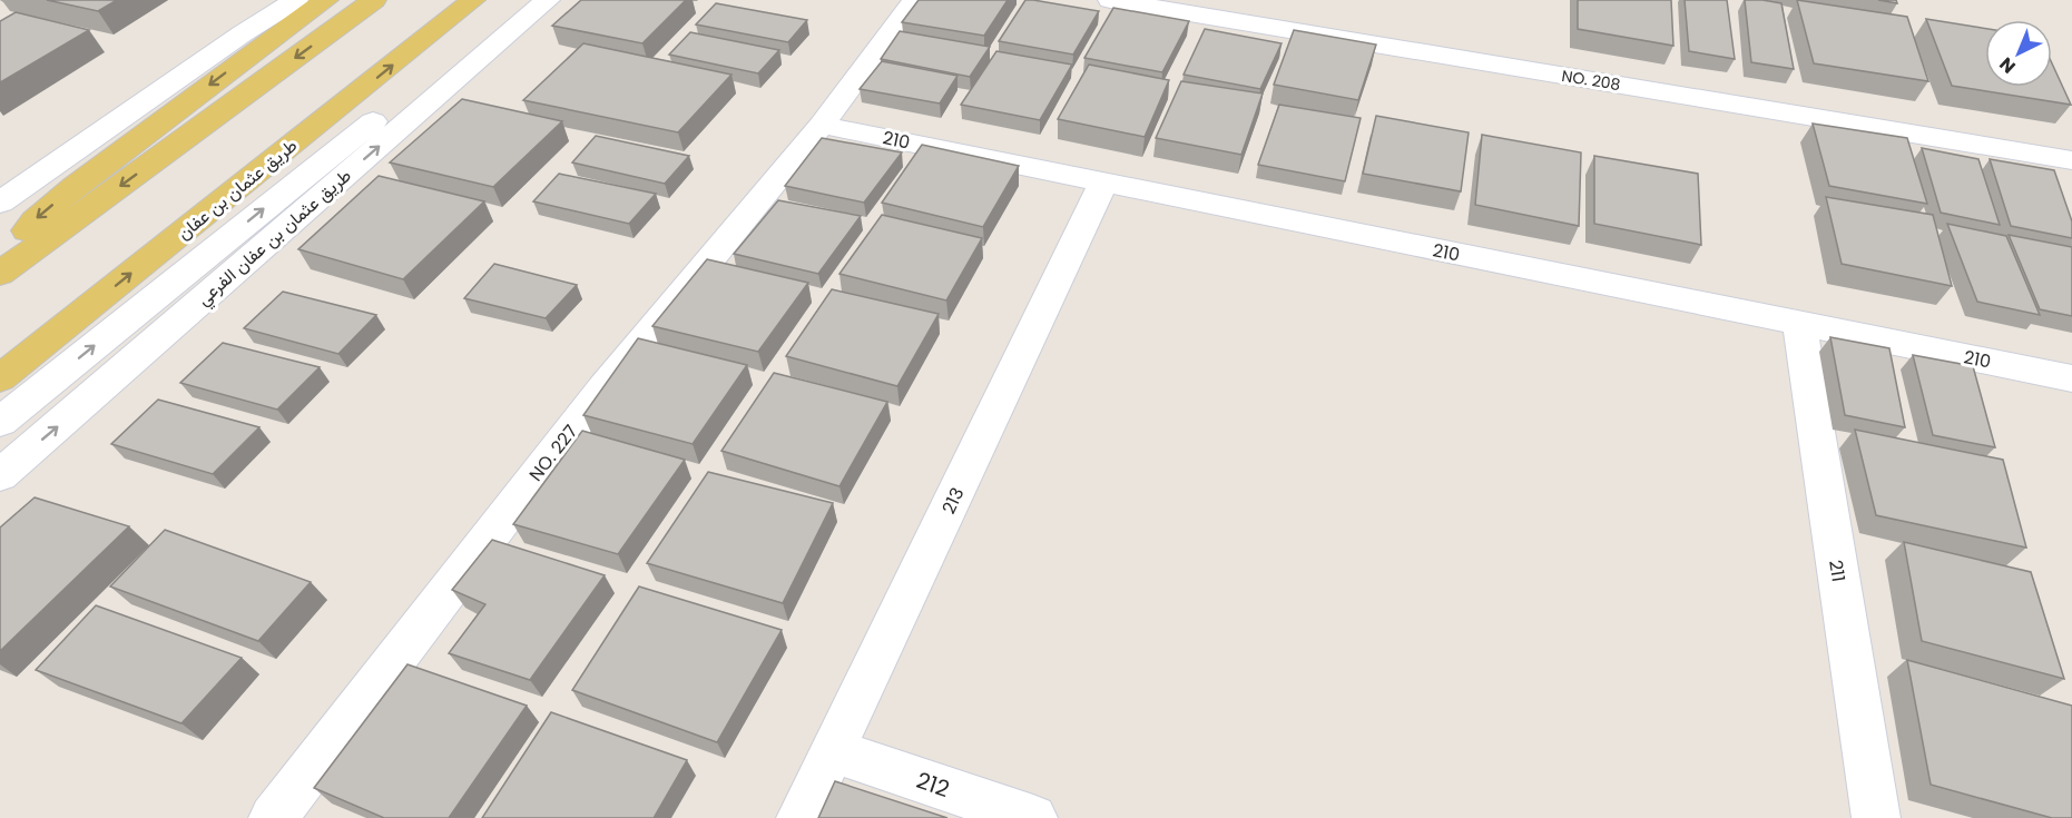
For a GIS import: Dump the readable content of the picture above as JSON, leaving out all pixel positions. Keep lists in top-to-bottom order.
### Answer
{
  "streets": {
    "main road": ["طريق عثمان بن عفان"],
    "street": [
      "NO. 208",
      "210",
      "طريق عثمان بن عفان الفرعي",
      "NO. 227",
      "213",
      "211",
      "212"
    ]
  },
  "crossings": [
    ["210", "NO. 227"],
    ["210", "213"],
    ["210", "211"],
    ["213", "212"]
  ],
  "north": "bottom left"
}
